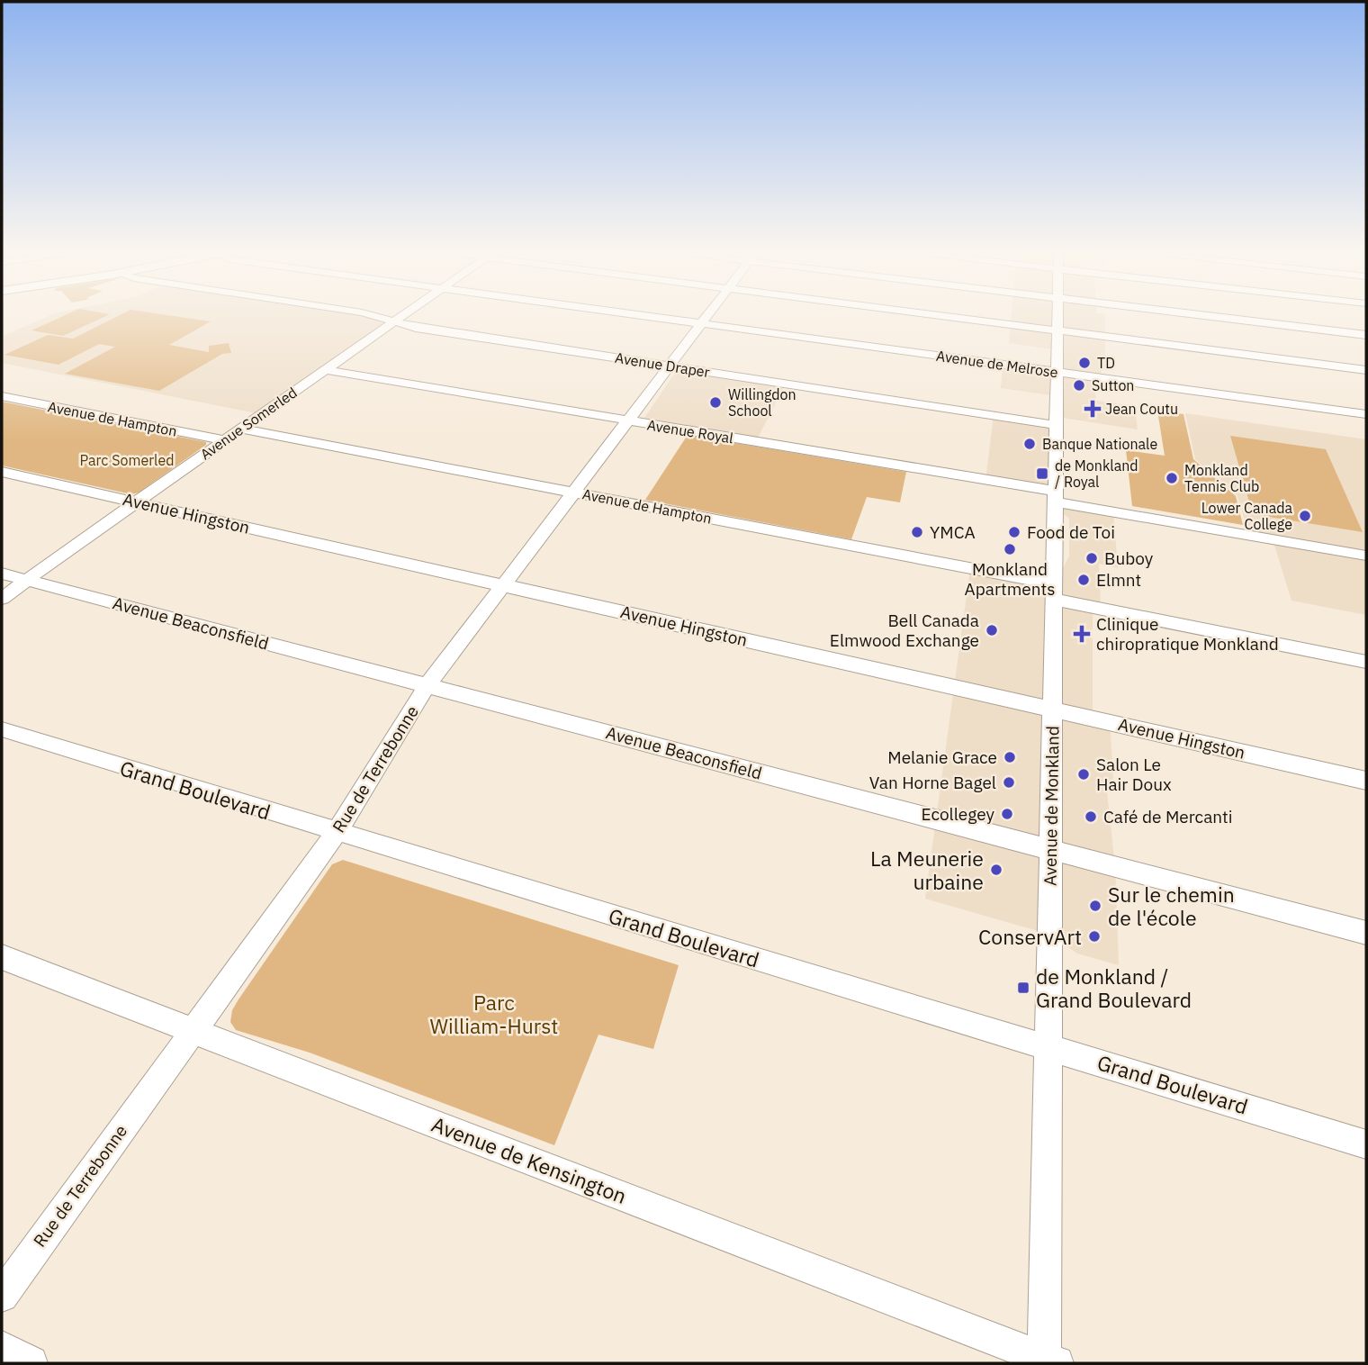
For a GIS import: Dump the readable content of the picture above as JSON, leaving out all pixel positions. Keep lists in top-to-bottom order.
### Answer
{
  "streets": {
    "street": [
      "Avenue de Melrose",
      "Avenue Draper",
      "Avenue de Hampton",
      "Avenue Somerled",
      "Avenue Royal",
      "Avenue Hingston",
      "Avenue Beaconsfield",
      "Rue de Terrebonne",
      "Grand Boulevard",
      "Avenue de Monkland",
      "Avenue de Kensington"
    ]
  },
  "crossings": [
    ["Avenue de Melrose", "Rue de Terrebonne"],
    ["Avenue de Melrose", "Avenue de Monkland"],
    ["Avenue Draper", "Avenue Somerled"],
    ["Avenue Draper", "Rue de Terrebonne"],
    ["Avenue Draper", "Avenue de Monkland"],
    ["Avenue de Hampton", "Avenue Somerled"],
    ["Avenue de Hampton", "Rue de Terrebonne"],
    ["Avenue de Hampton", "Avenue de Monkland"],
    ["Avenue Somerled", "Avenue Royal"],
    ["Avenue Somerled", "Avenue Hingston"],
    ["Avenue Somerled", "Avenue Beaconsfield"],
    ["Avenue Royal", "Rue de Terrebonne"],
    ["Avenue Royal", "Avenue de Monkland"],
    ["Avenue Hingston", "Rue de Terrebonne"],
    ["Avenue Hingston", "Avenue de Monkland"],
    ["Avenue Beaconsfield", "Rue de Terrebonne"],
    ["Avenue Beaconsfield", "Avenue de Monkland"],
    ["Rue de Terrebonne", "Grand Boulevard"],
    ["Rue de Terrebonne", "Avenue de Kensington"],
    ["Grand Boulevard", "Avenue de Monkland"],
    ["Avenue de Monkland", "Avenue de Kensington"]
  ],
  "parks": ["Parc Somerled", "Parc William-Hurst"],
  "places": {
    "other": [
      "TD",
      "Sutton",
      "Willingdon School",
      "Banque Nationale",
      "Monkland Tennis Club",
      "Lower Canada College",
      "YMCA",
      "Food de Toi",
      "Monkland Apartments",
      "Buboy",
      "Elmnt",
      "Bell Canada Elmwood Exchange",
      "Melanie Grace",
      "Salon Le Hair Doux",
      "Van Horne Bagel",
      "Ecollegey",
      "Café de Mercanti",
      "La Meunerie urbaine",
      "Sur le chemin de l'école",
      "ConservArt"
    ],
    "health": ["Jean Coutu", "Clinique chiropratique Monkland"],
    "transit": ["de Monkland / Royal", "de Monkland / Grand Boulevard"]
  }
}
